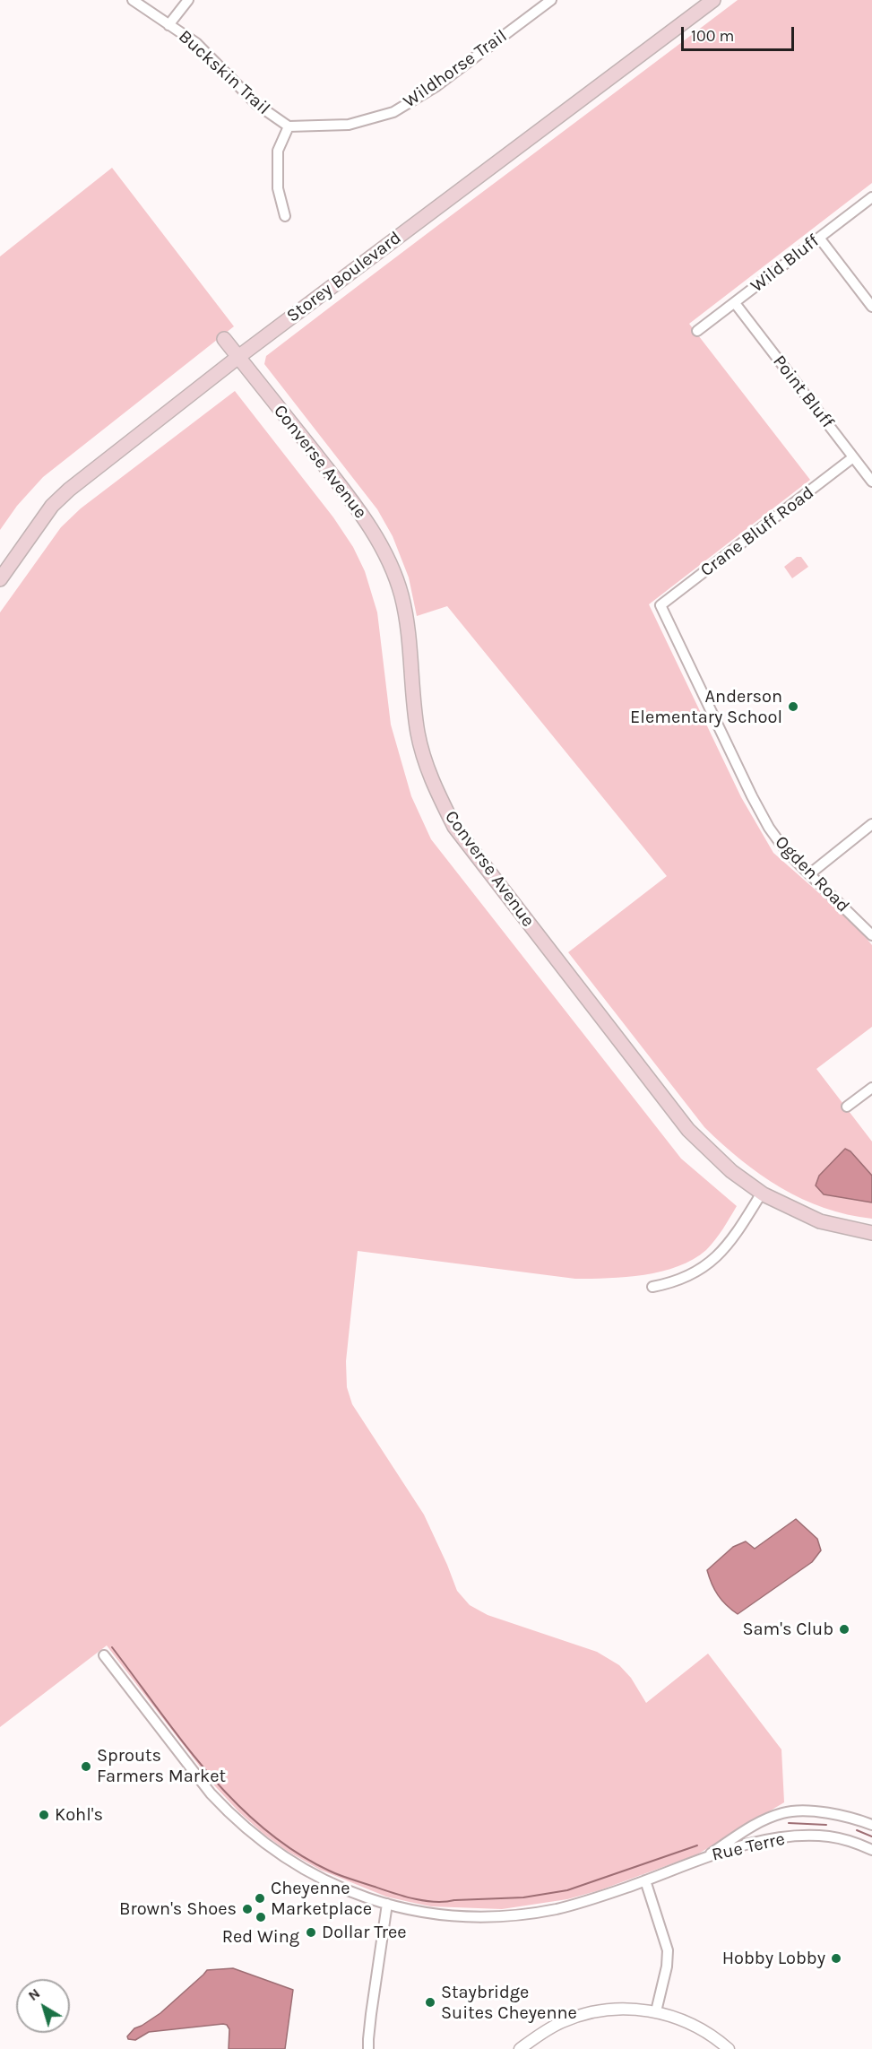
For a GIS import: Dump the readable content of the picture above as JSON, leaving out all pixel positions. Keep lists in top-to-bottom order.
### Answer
{
  "streets": {
    "main road": ["Storey Boulevard", "Converse Avenue"],
    "street": [
      "Wildhorse Trail",
      "Buckskin Trail",
      "Wild Bluff",
      "Point Bluff",
      "Crane Bluff Road",
      "Ogden Road",
      "Rue Terre"
    ]
  },
  "crossings": [
    ["Wildhorse Trail", "Buckskin Trail"],
    ["Wild Bluff", "Point Bluff"],
    ["Storey Boulevard", "Converse Avenue"],
    ["Point Bluff", "Crane Bluff Road"],
    ["Crane Bluff Road", "Ogden Road"]
  ],
  "places": [
    "Anderson Elementary School",
    "Sam's Club",
    "Sprouts Farmers Market",
    "Kohl's",
    "Cheyenne Marketplace",
    "Brown's Shoes",
    "Red Wing",
    "Dollar Tree",
    "Hobby Lobby",
    "Staybridge Suites Cheyenne"
  ],
  "scale_bar": "100 m",
  "north": "top left"
}
